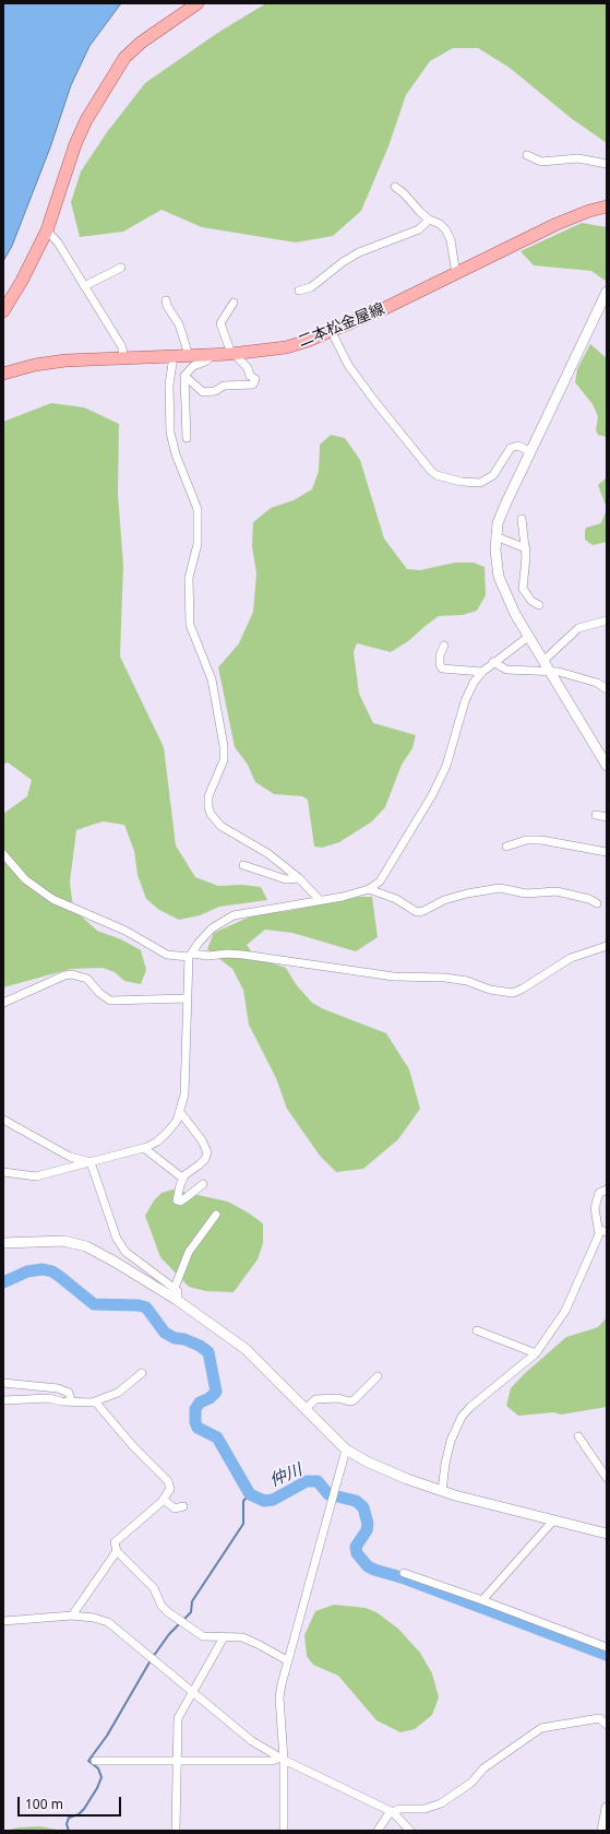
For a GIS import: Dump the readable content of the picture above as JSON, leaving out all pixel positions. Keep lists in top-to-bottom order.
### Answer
{
  "streets": {
    "main road": ["二本松金屋線"]
  },
  "water": ["仲川"],
  "scale_bar": "100 m"
}
